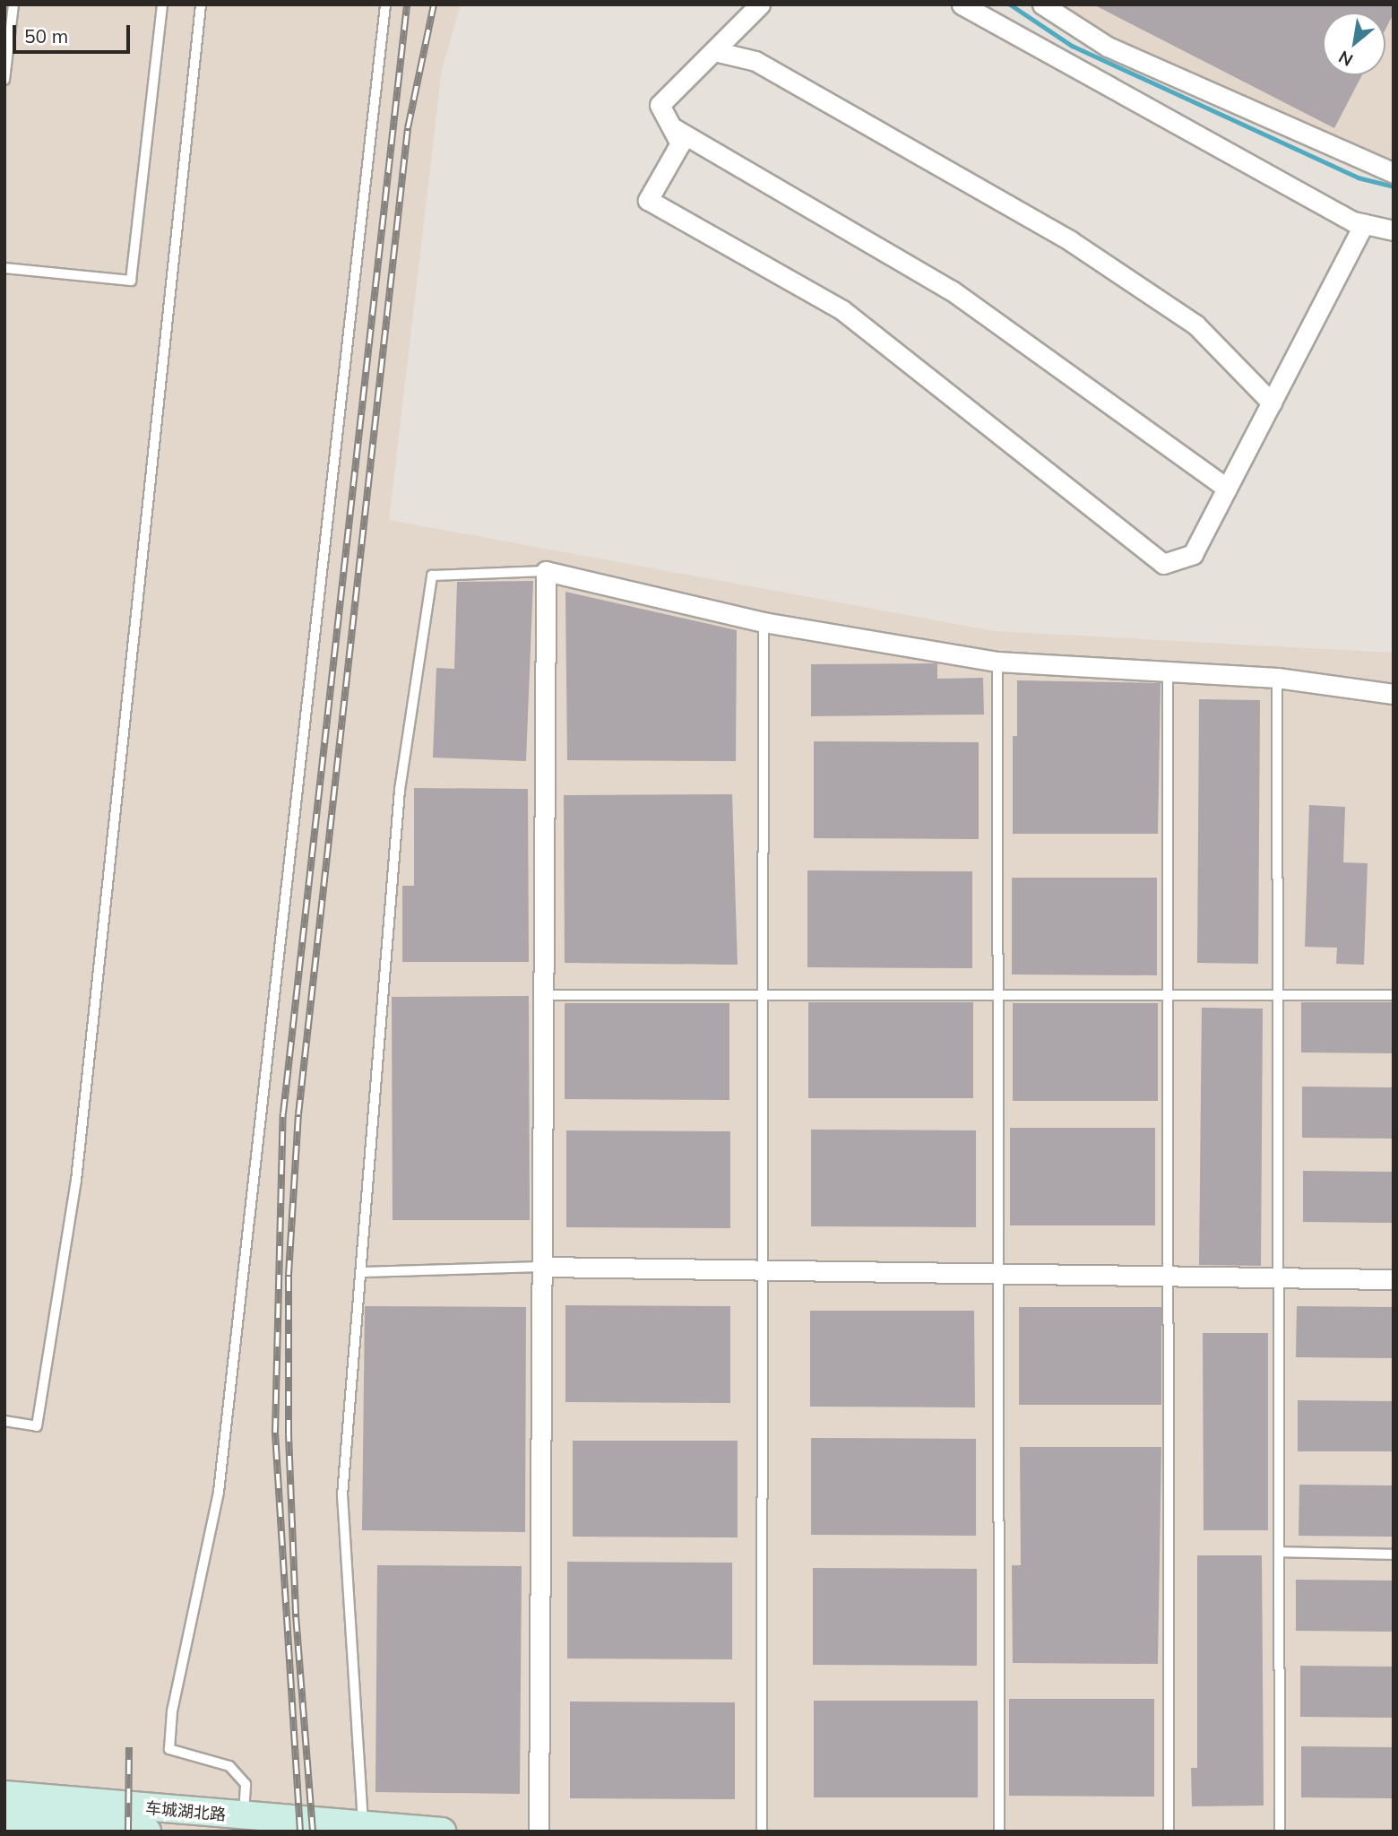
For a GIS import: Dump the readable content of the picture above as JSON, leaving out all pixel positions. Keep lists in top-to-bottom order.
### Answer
{
  "streets": {
    "main road": ["车城湖北路"]
  },
  "scale_bar": "50 m",
  "north": "bottom left"
}
